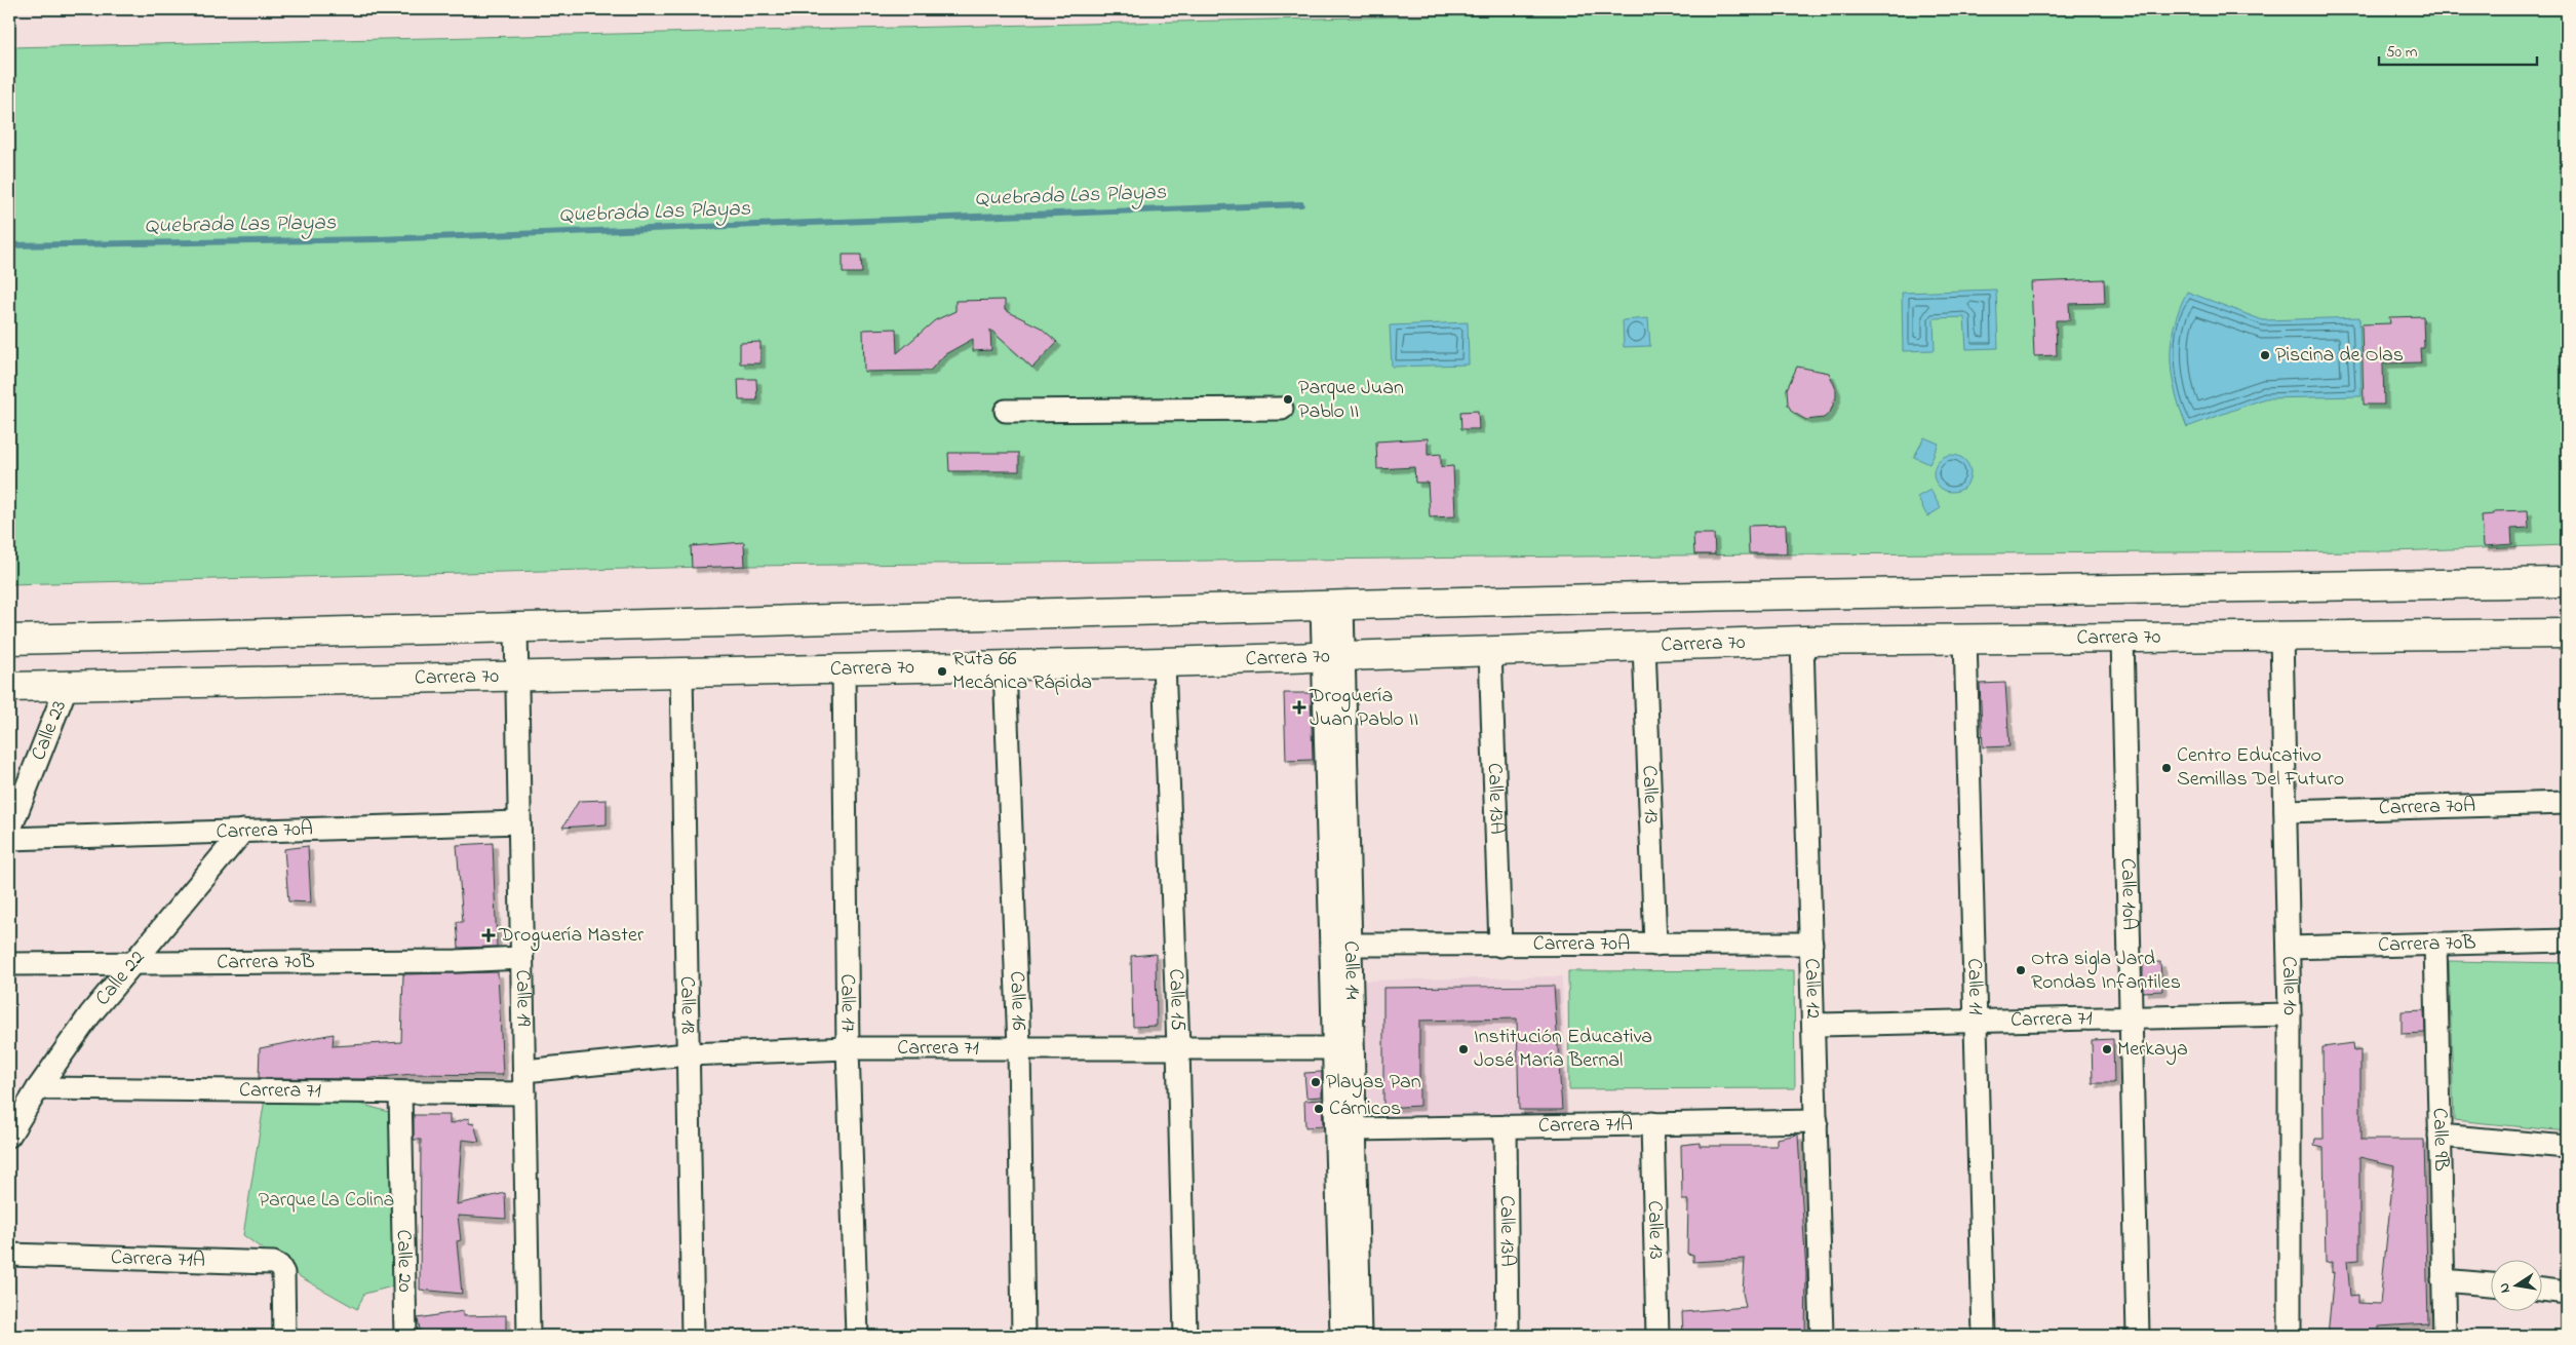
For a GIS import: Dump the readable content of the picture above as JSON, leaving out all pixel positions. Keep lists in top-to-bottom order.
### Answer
{
  "streets": {
    "main road": ["Carrera 70"],
    "street": [
      "Calle 23",
      "Calle 13",
      "Calle 13A",
      "Carrera 70A",
      "Calle 10A",
      "Carrera 70B",
      "Calle 14",
      "Calle 22",
      "Calle 10",
      "Calle 11",
      "Calle 12",
      "Calle 19",
      "Calle 15",
      "Calle 16",
      "Calle 17",
      "Calle 18",
      "Carrera 71",
      "Carrera 71A",
      "Calle 9B",
      "Calle 20"
    ]
  },
  "crossings": [
    ["Carrera 70", "Calle 23"],
    ["Carrera 70", "Calle 13"],
    ["Carrera 70", "Calle 13A"],
    ["Carrera 70", "Calle 10A"],
    ["Carrera 70", "Calle 14"],
    ["Carrera 70", "Calle 10"],
    ["Carrera 70", "Calle 11"],
    ["Carrera 70", "Calle 12"],
    ["Carrera 70", "Calle 19"],
    ["Carrera 70", "Calle 15"],
    ["Carrera 70", "Calle 16"],
    ["Carrera 70", "Calle 17"],
    ["Carrera 70", "Calle 18"],
    ["Calle 13", "Carrera 70A"],
    ["Calle 13", "Carrera 71A"],
    ["Calle 13A", "Carrera 70A"],
    ["Calle 13A", "Carrera 71A"],
    ["Carrera 70A", "Calle 14"],
    ["Carrera 70A", "Calle 22"],
    ["Carrera 70A", "Calle 10"],
    ["Carrera 70A", "Calle 12"],
    ["Carrera 70A", "Calle 19"],
    ["Calle 10A", "Carrera 71"],
    ["Carrera 70B", "Calle 22"],
    ["Carrera 70B", "Calle 10"],
    ["Carrera 70B", "Calle 19"],
    ["Carrera 70B", "Calle 9B"],
    ["Calle 14", "Carrera 71"],
    ["Calle 14", "Carrera 71A"],
    ["Calle 22", "Carrera 71"],
    ["Calle 10", "Carrera 71"],
    ["Calle 11", "Carrera 71"],
    ["Calle 12", "Carrera 71"],
    ["Calle 12", "Carrera 71A"],
    ["Calle 19", "Carrera 71"],
    ["Calle 15", "Carrera 71"],
    ["Calle 16", "Carrera 71"],
    ["Calle 17", "Carrera 71"],
    ["Calle 18", "Carrera 71"],
    ["Carrera 71", "Calle 20"]
  ],
  "water": ["Quebrada Las Playas"],
  "parks": ["Parque La Colina"],
  "places": {
    "other": [
      "Piscina de Olas",
      "Parque Juan Pablo II",
      "Ruta 66 Mecánica Rápida",
      "Centro Educativo Semillas Del Futuro",
      "Otra sigla Jard Rondas Infantiles",
      "Institución Educativa José María Bernal",
      "Merkaya",
      "Playas Pan",
      "Cárnicos"
    ],
    "health": ["Droguería Juan Pablo II", "Droguería Master"]
  },
  "scale_bar": "50 m",
  "north": "left"
}
